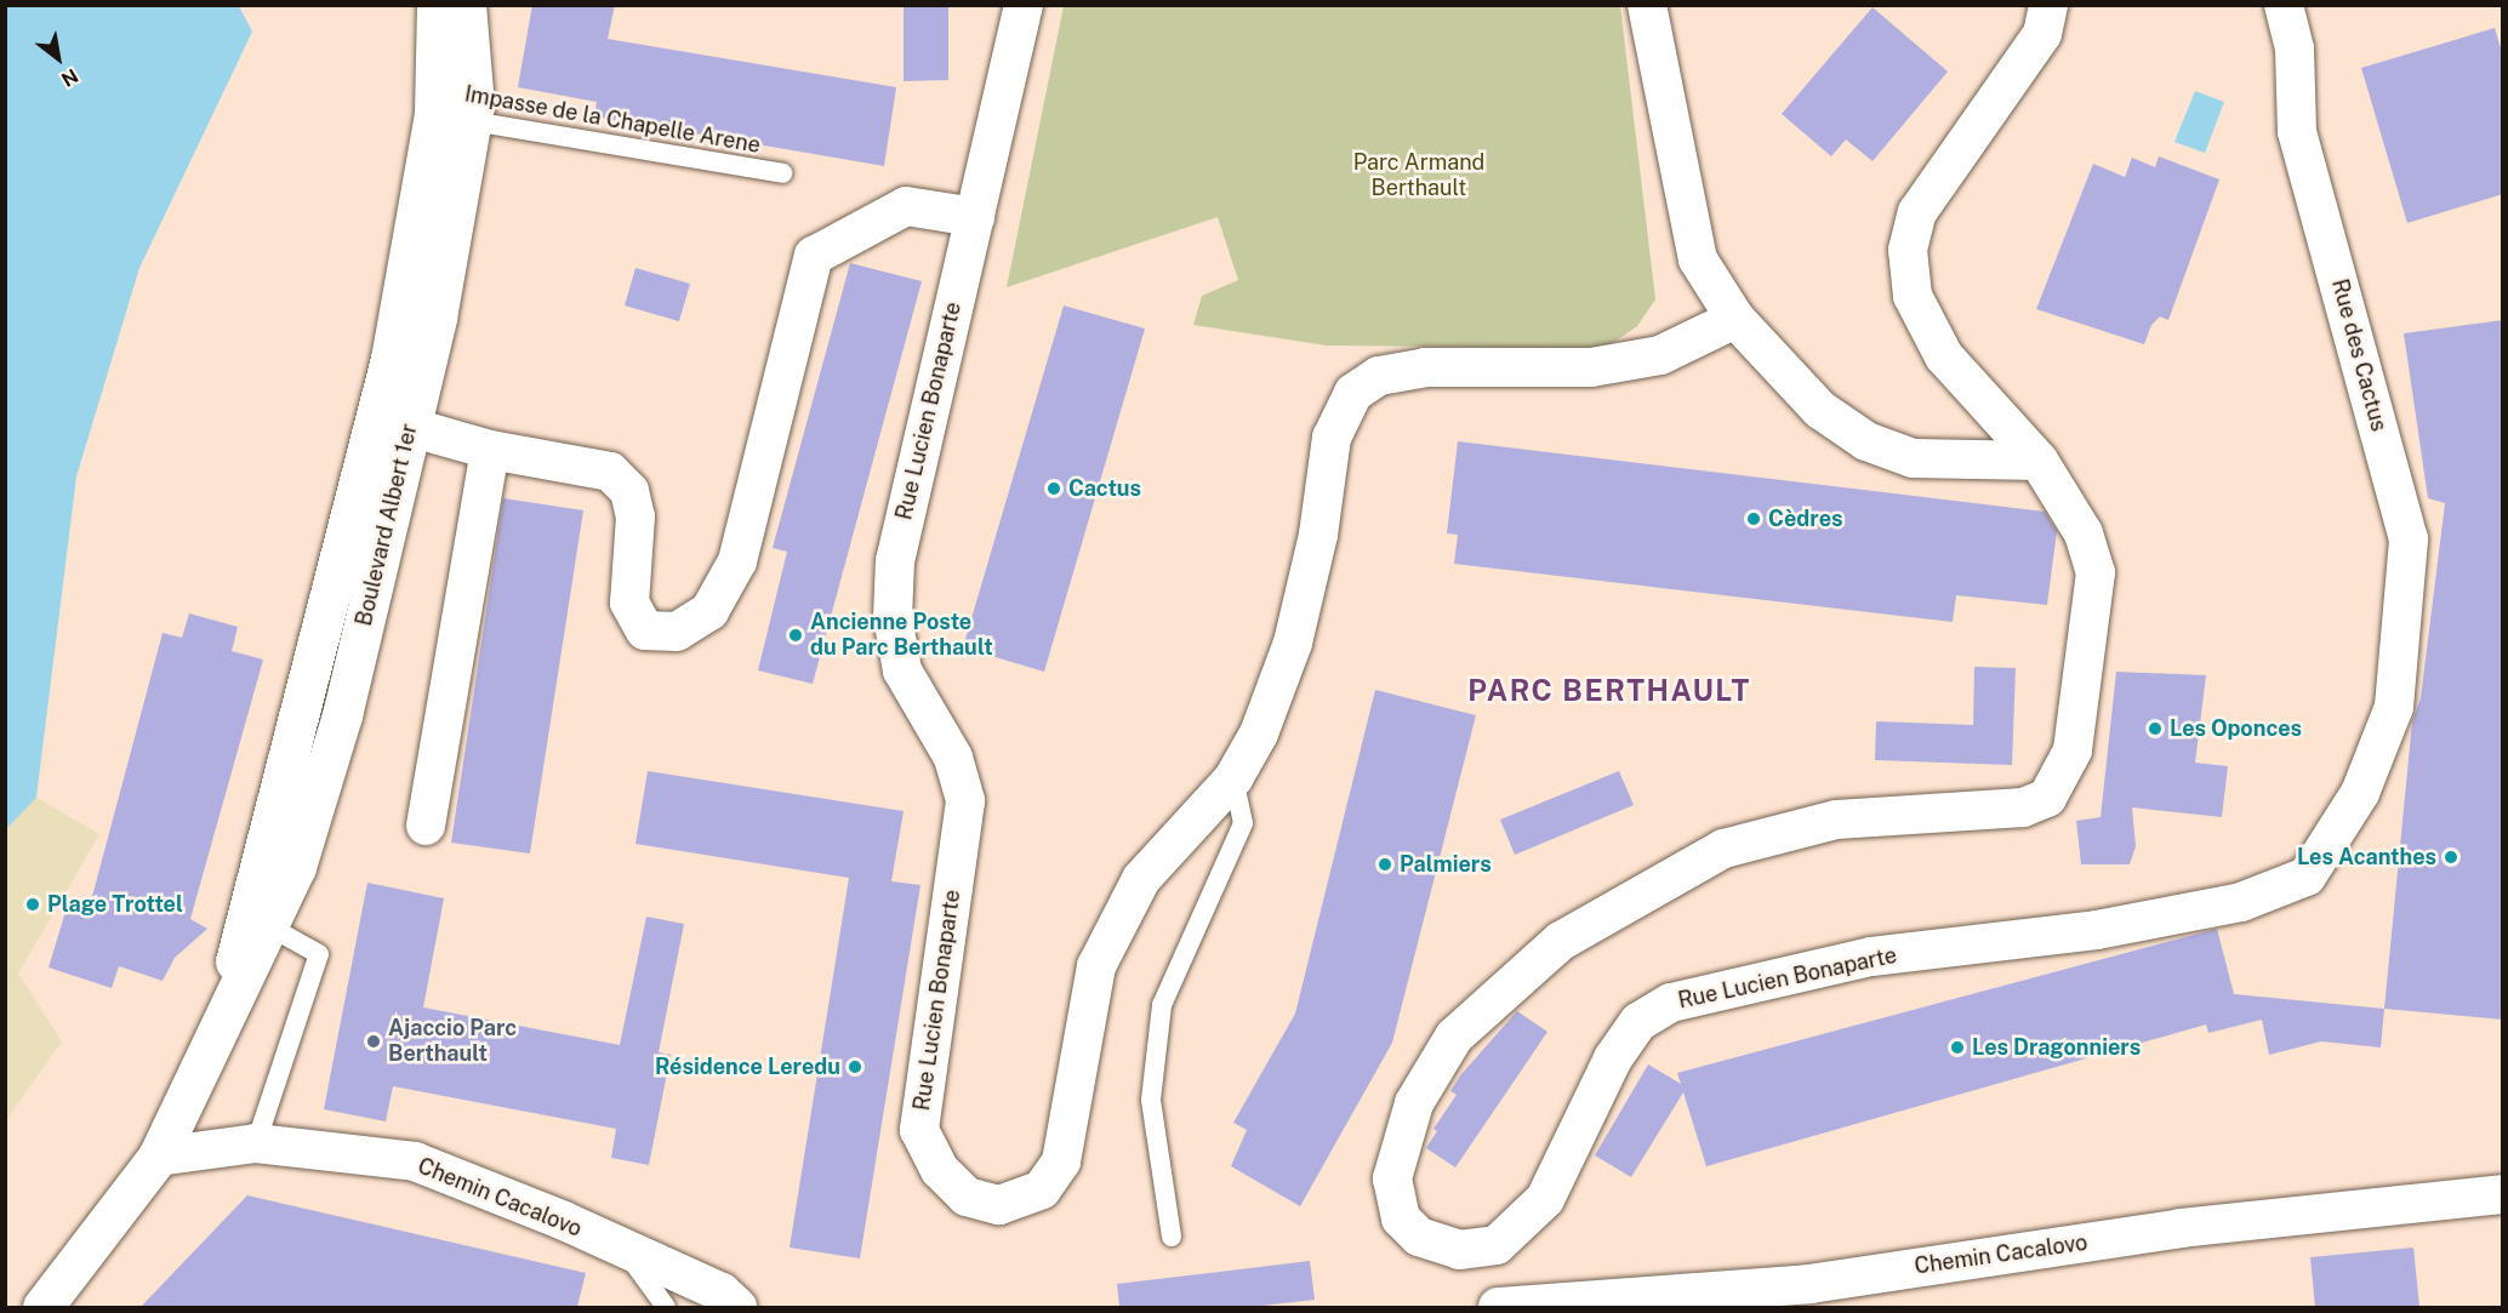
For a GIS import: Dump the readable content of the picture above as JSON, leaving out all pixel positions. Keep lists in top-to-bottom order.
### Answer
{
  "streets": {
    "main road": ["Boulevard Albert 1er"],
    "street": ["Rue des Cactus", "Rue Lucien Bonaparte", "Chemin Cacalovo"],
    "lane": ["Impasse de la Chapelle Arene"]
  },
  "crossings": [
    ["Impasse de la Chapelle Arene", "Boulevard Albert 1er"],
    ["Rue des Cactus", "Rue Lucien Bonaparte"],
    ["Boulevard Albert 1er", "Chemin Cacalovo"]
  ],
  "districts": ["PARC BERTHAULT"],
  "parks": ["Parc Armand Berthault"],
  "places": [
    "Cactus",
    "Cèdres",
    "Ancienne Poste du Parc Berthault",
    "Les Oponces",
    "Les Acanthes",
    "Palmiers",
    "Plage Trottel",
    "Ajaccio Parc Berthault",
    "Les Dragonniers",
    "Résidence Leredu"
  ],
  "north": "bottom right"
}
